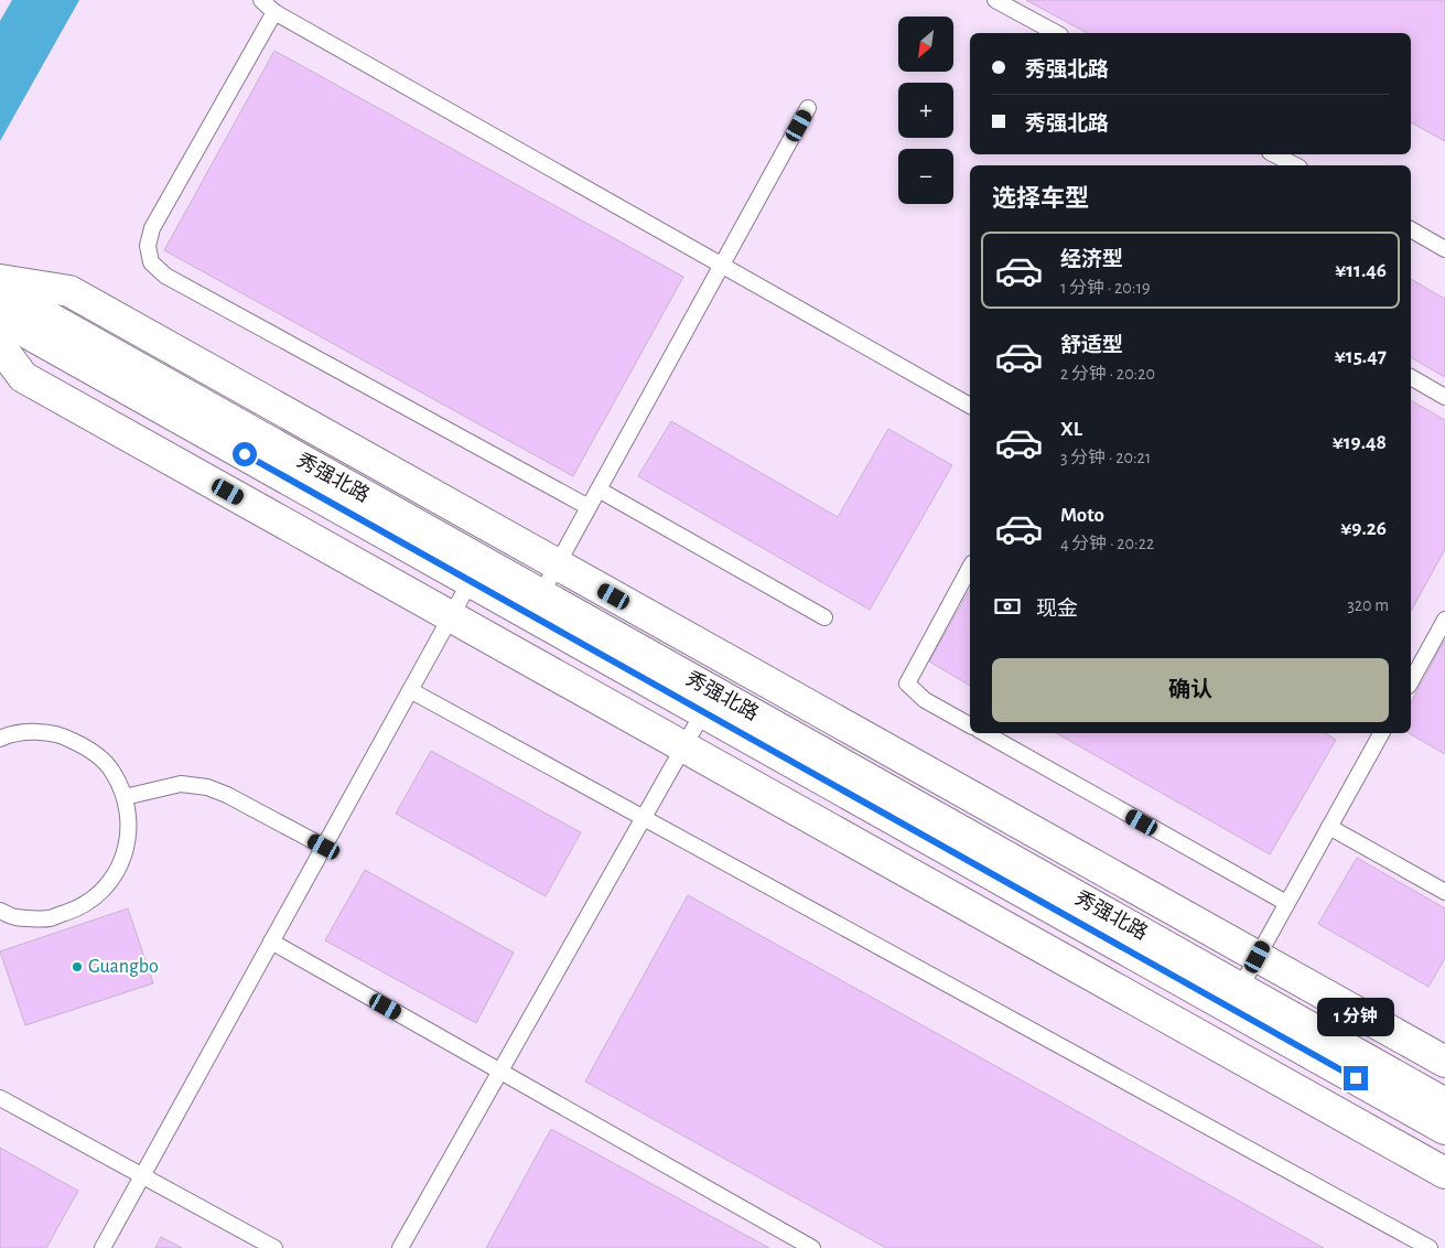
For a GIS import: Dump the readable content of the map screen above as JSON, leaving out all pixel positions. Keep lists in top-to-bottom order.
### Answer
{
  "streets": {
    "street": ["秀强北路"]
  },
  "places": ["Guangbo"],
  "north": "bottom left",
  "page": {
    "map_buttons": ["+", "−"],
    "banner": ["秀强北路", "秀强北路"],
    "heading": "选择车型",
    "list": [
      {
        "name": "经济型",
        "note": "1 分钟 · 20:19",
        "value": "¥11.46"
      },
      {
        "name": "舒适型",
        "note": "2 分钟 · 20:20",
        "value": "¥15.47"
      },
      {
        "name": "XL",
        "note": "3 分钟 · 20:21",
        "value": "¥19.48"
      },
      {
        "name": "Moto",
        "note": "4 分钟 · 20:22",
        "value": "¥9.26"
      }
    ],
    "pay": ["现金", "320 m"],
    "buttons": "确认",
    "bubble": "1 分钟"
  }
}
